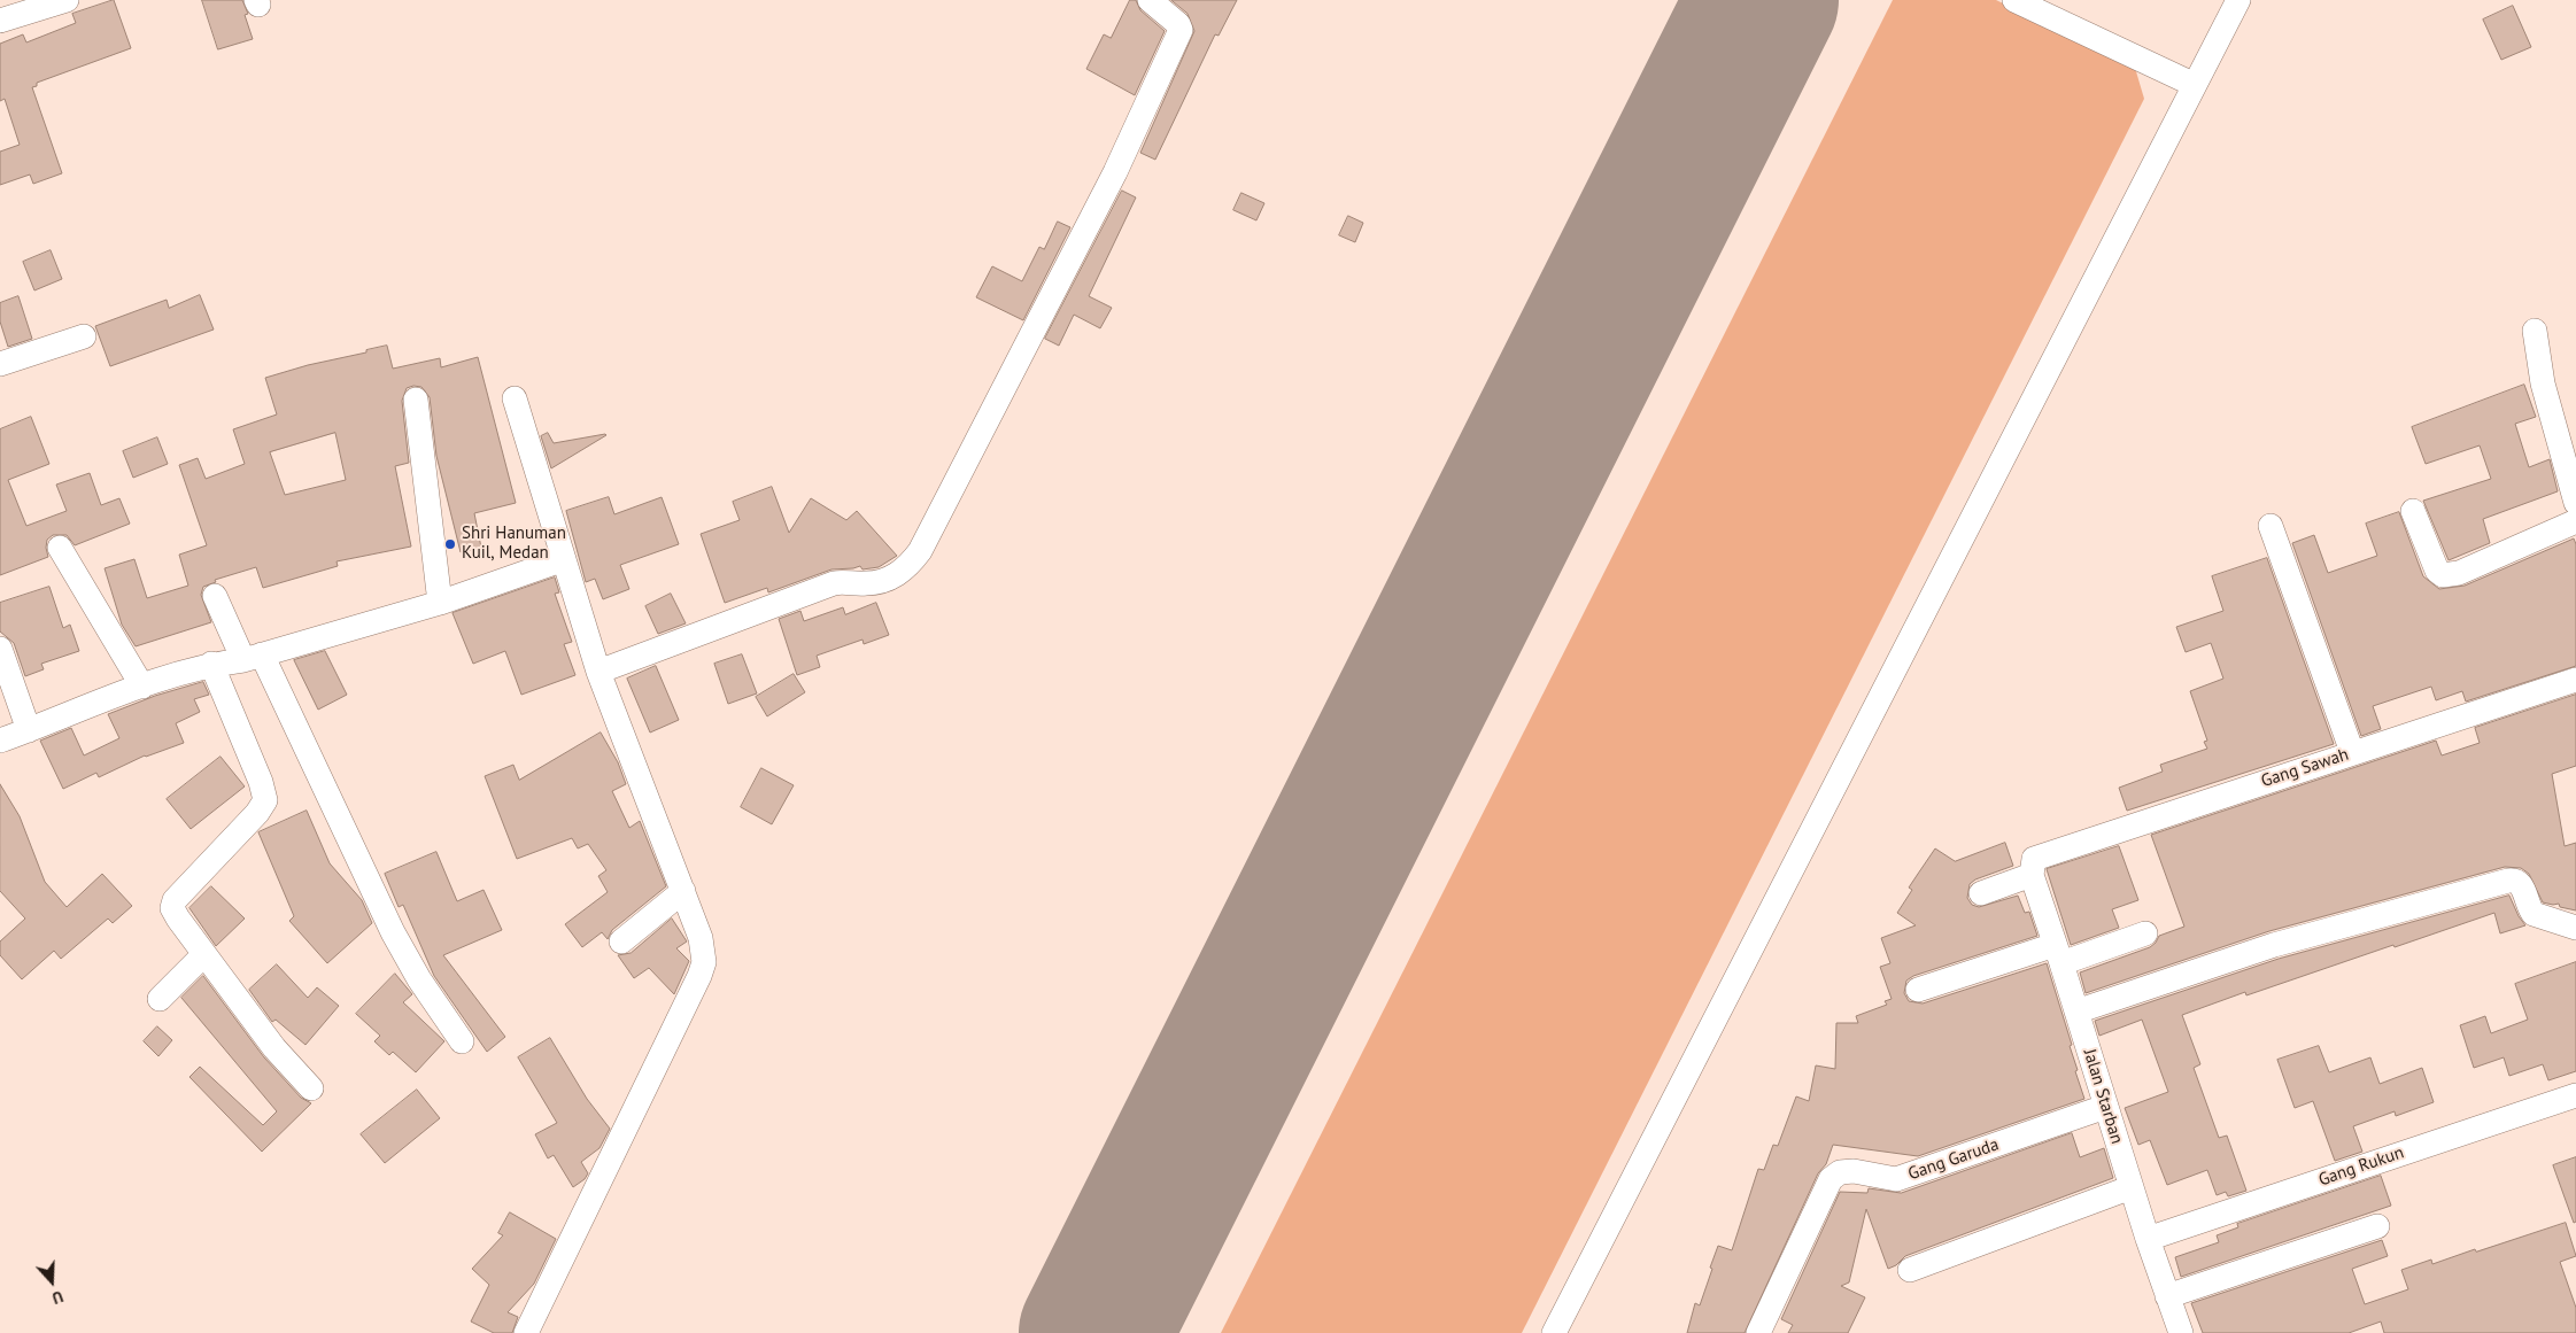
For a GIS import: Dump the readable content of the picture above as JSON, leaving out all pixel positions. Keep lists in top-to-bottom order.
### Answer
{
  "streets": {
    "street": [
      "Gang Sawah",
      "Jalan Starban",
      "Gang Garuda",
      "Gang Rukun"
    ]
  },
  "crossings": [
    ["Gang Sawah", "Jalan Starban"],
    ["Jalan Starban", "Gang Garuda"],
    ["Jalan Starban", "Gang Rukun"]
  ],
  "places": ["Shri Hanuman Kuil, Medan"],
  "north": "bottom"
}
